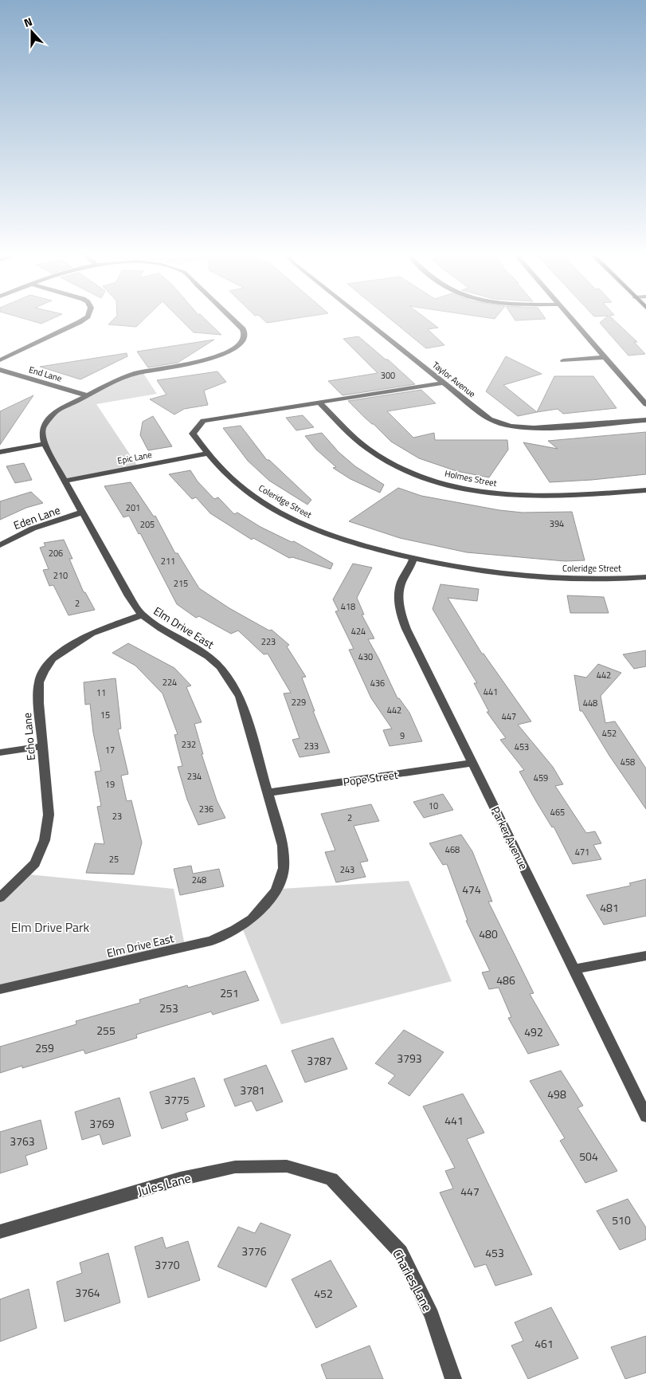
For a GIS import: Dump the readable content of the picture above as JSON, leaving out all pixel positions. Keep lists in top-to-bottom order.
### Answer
{
  "streets": {
    "street": [
      "End Lane",
      "Taylor Avenue",
      "Epic Lane",
      "Holmes Street",
      "Coleridge Street",
      "Eden Lane",
      "Elm Drive East",
      "Echo Lane",
      "Pope Street",
      "Parker Avenue",
      "Jules Lane",
      "Charles Lane"
    ]
  },
  "crossings": [
    ["End Lane", "Elm Drive East"],
    ["Taylor Avenue", "Coleridge Street"],
    ["Epic Lane", "Coleridge Street"],
    ["Epic Lane", "Elm Drive East"],
    ["Holmes Street", "Coleridge Street"],
    ["Coleridge Street", "Parker Avenue"],
    ["Eden Lane", "Elm Drive East"],
    ["Elm Drive East", "Echo Lane"],
    ["Elm Drive East", "Pope Street"],
    ["Pope Street", "Parker Avenue"],
    ["Jules Lane", "Charles Lane"]
  ],
  "parks": ["Elm Drive Park"],
  "house_numbers": [
    "300",
    "201",
    "394",
    "205",
    "206",
    "211",
    "210",
    "215",
    "2",
    "418",
    "424",
    "223",
    "430",
    "442",
    "224",
    "436",
    "441",
    "11",
    "229",
    "448",
    "442",
    "15",
    "447",
    "452",
    "9",
    "232",
    "233",
    "453",
    "17",
    "458",
    "234",
    "459",
    "19",
    "10",
    "236",
    "465",
    "23",
    "2",
    "468",
    "471",
    "25",
    "243",
    "248",
    "474",
    "481",
    "480",
    "486",
    "251",
    "253",
    "255",
    "492",
    "259",
    "3793",
    "3787",
    "3781",
    "498",
    "3775",
    "441",
    "3769",
    "3763",
    "504",
    "447",
    "510",
    "3776",
    "453",
    "3770",
    "3764",
    "452",
    "461"
  ],
  "north": "top"
}
